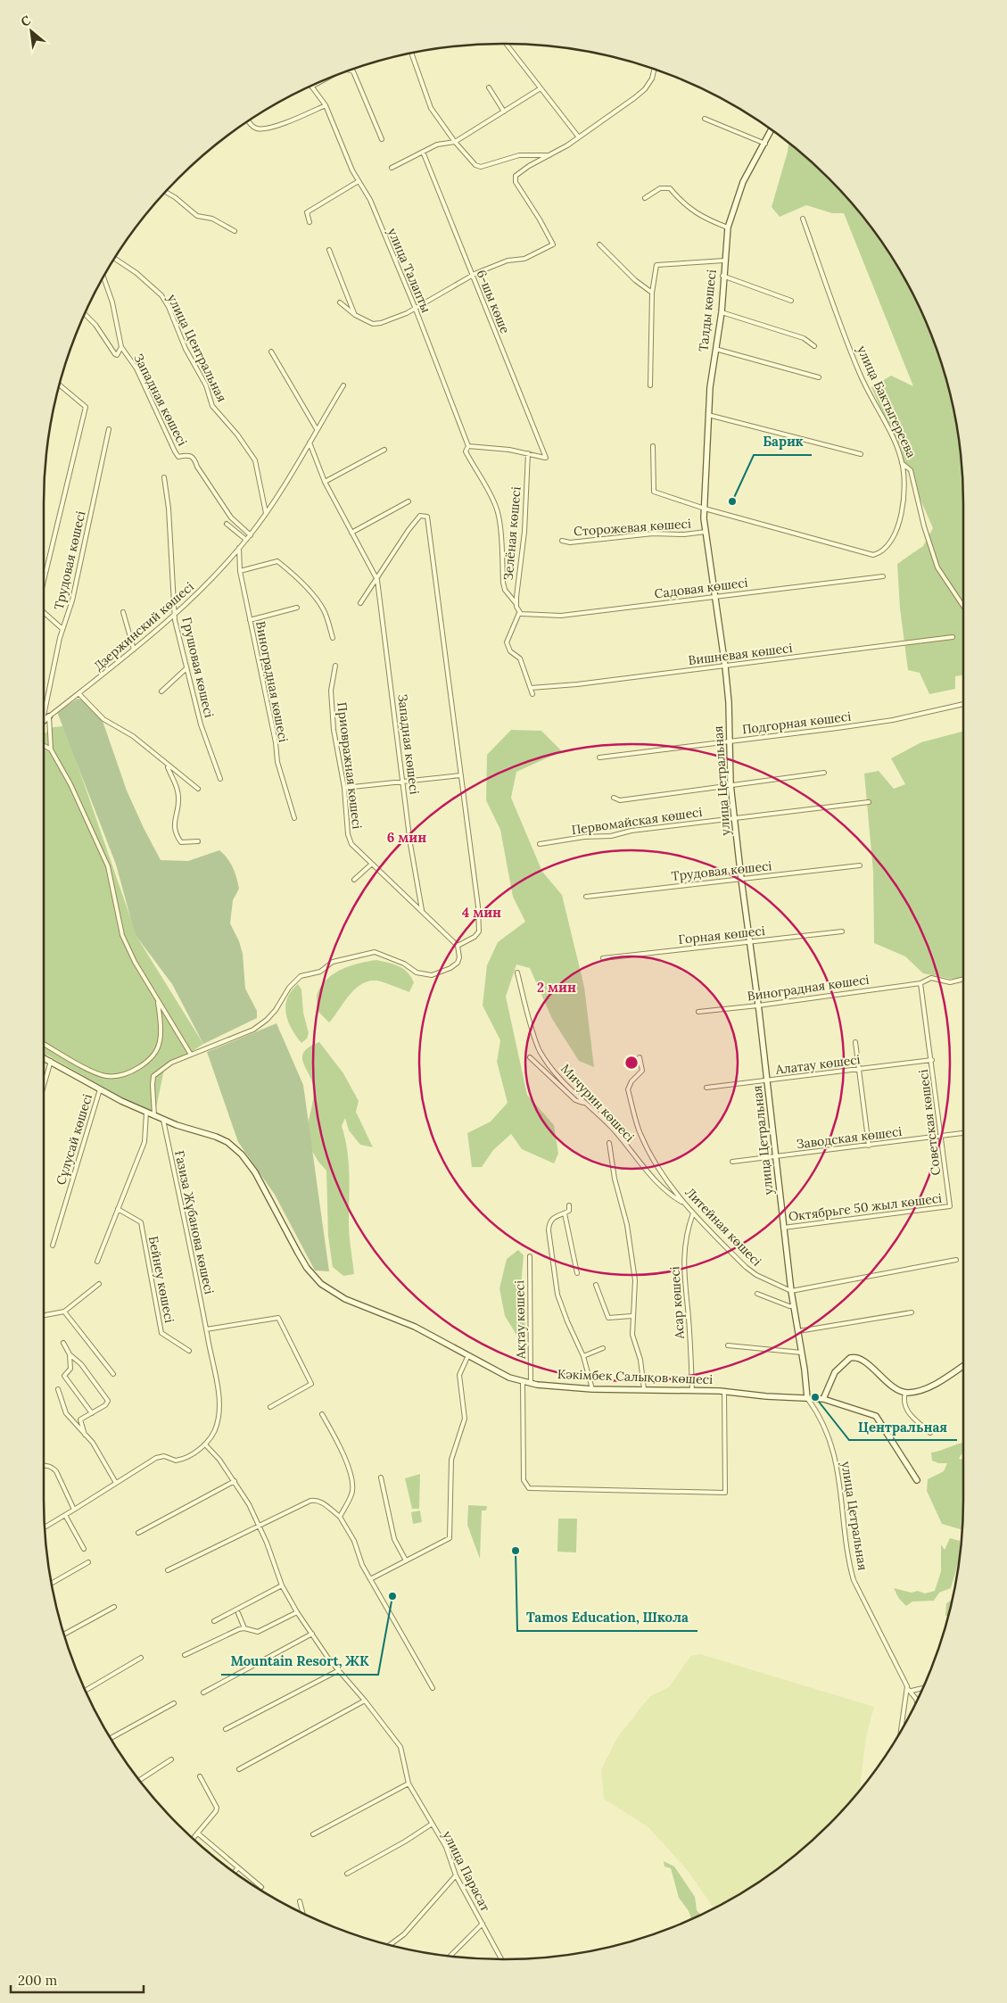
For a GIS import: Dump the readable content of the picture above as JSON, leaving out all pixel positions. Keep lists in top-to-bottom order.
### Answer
{
  "streets": {
    "street": [
      "улица Талапты",
      "6-шы көше",
      "Талды көшесі",
      "улица Центральная",
      "Западная көшесі",
      "улица Бактыгереева",
      "Сторожевая көшесі",
      "Зелёная көшесі",
      "Трудовая көшесі",
      "Садовая көшесі",
      "Дзержинский көшесі",
      "Вишневая көшесі",
      "Грушовая көшесі",
      "Виноградная көшесі",
      "Подгорная көшесі",
      "Приовражная көшесі",
      "улица Цетральная",
      "Первомайская көшесі",
      "Горная көшесі",
      "Алатау көшесі",
      "Мичурин көшесі",
      "Советская көшесі",
      "Заводская көшесі",
      "Сұлусай көшесі",
      "Октябрьге 50 жыл көшесі",
      "Ғазиза Жұбанова көшесі",
      "Литейная көшесі",
      "Бейнеу көшесі",
      "Асар көшесі",
      "Ақтау көшесі",
      "Кәкімбек Салықов көшесі",
      "улица Парасат"
    ]
  },
  "crossings": [
    ["улица Талапты", "Зелёная көшесі"],
    ["6-шы көше", "Зелёная көшесі"],
    ["Талды көшесі", "улица Цетральная"],
    ["улица Центральная", "Дзержинский көшесі"],
    ["Западная көшесі", "Дзержинский көшесі"],
    ["Западная көшесі", "Приовражная көшесі"],
    ["Сторожевая көшесі", "улица Цетральная"],
    ["Зелёная көшесі", "Садовая көшесі"],
    ["Трудовая көшесі", "улица Цетральная"],
    ["Садовая көшесі", "улица Цетральная"],
    ["Дзержинский көшесі", "Грушовая көшесі"],
    ["Дзержинский көшесі", "Виноградная көшесі"],
    ["Вишневая көшесі", "улица Цетральная"],
    ["Виноградная көшесі", "улица Цетральная"],
    ["Виноградная көшесі", "Советская көшесі"],
    ["Подгорная көшесі", "улица Цетральная"],
    ["улица Цетральная", "Первомайская көшесі"],
    ["улица Цетральная", "Горная көшесі"],
    ["улица Цетральная", "Алатау көшесі"],
    ["улица Цетральная", "Заводская көшесі"],
    ["улица Цетральная", "Октябрьге 50 жыл көшесі"],
    ["улица Цетральная", "Литейная көшесі"],
    ["улица Цетральная", "Кәкімбек Салықов көшесі"],
    ["Алатау көшесі", "Советская көшесі"],
    ["Мичурин көшесі", "Литейная көшесі"],
    ["Советская көшесі", "Заводская көшесі"],
    ["Советская көшесі", "Октябрьге 50 жыл көшесі"],
    ["Сұлусай көшесі", "Кәкімбек Салықов көшесі"],
    ["Ғазиза Жұбанова көшесі", "Кәкімбек Салықов көшесі"],
    ["Ғазиза Жұбанова көшесі", "улица Парасат"],
    ["Литейная көшесі", "Асар көшесі"],
    ["Асар көшесі", "Кәкімбек Салықов көшесі"],
    ["Ақтау көшесі", "Кәкімбек Салықов көшесі"]
  ],
  "places": [
    "Барик",
    "Центральная",
    "Tamos Education, Школа",
    "Mountain Resort, ЖК"
  ],
  "scale_bar": "200 m",
  "north": "top left",
  "rings": ["6 мин", "4 мин", "2 мин"]
}
